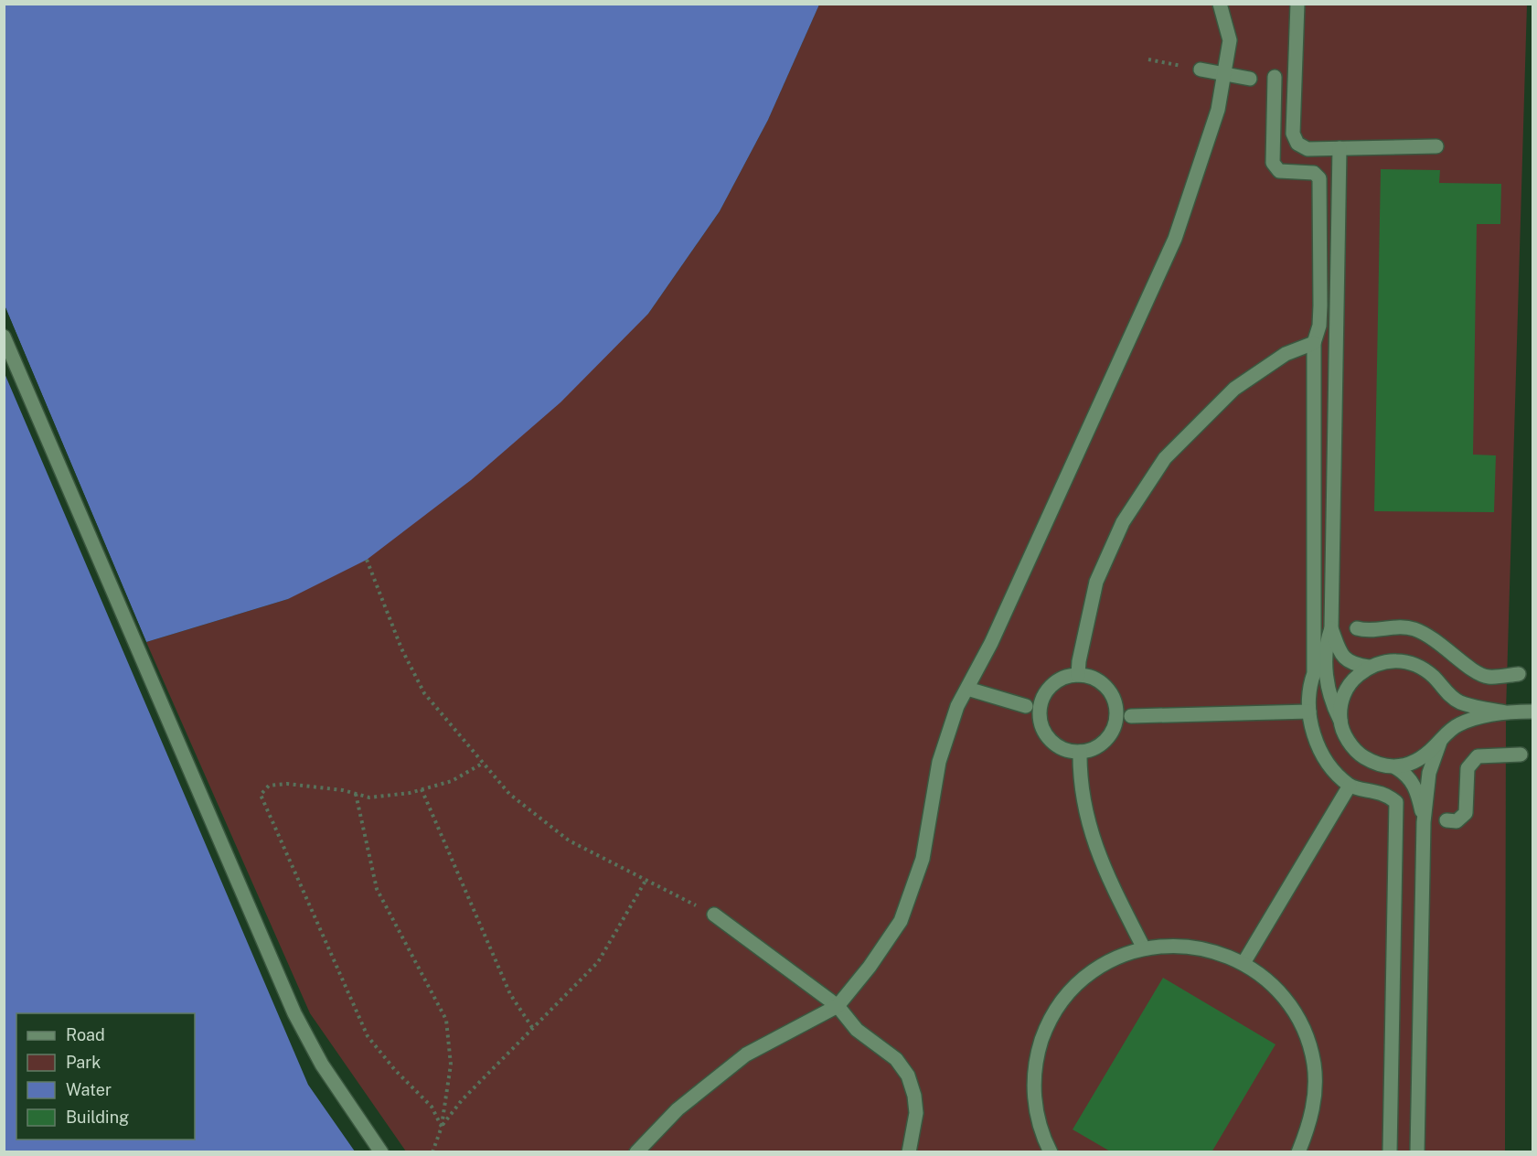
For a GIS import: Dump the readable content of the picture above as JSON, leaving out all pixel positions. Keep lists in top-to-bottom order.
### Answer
{
  "legend": [
    "Road",
    "Park",
    "Water",
    "Building"
  ]
}
